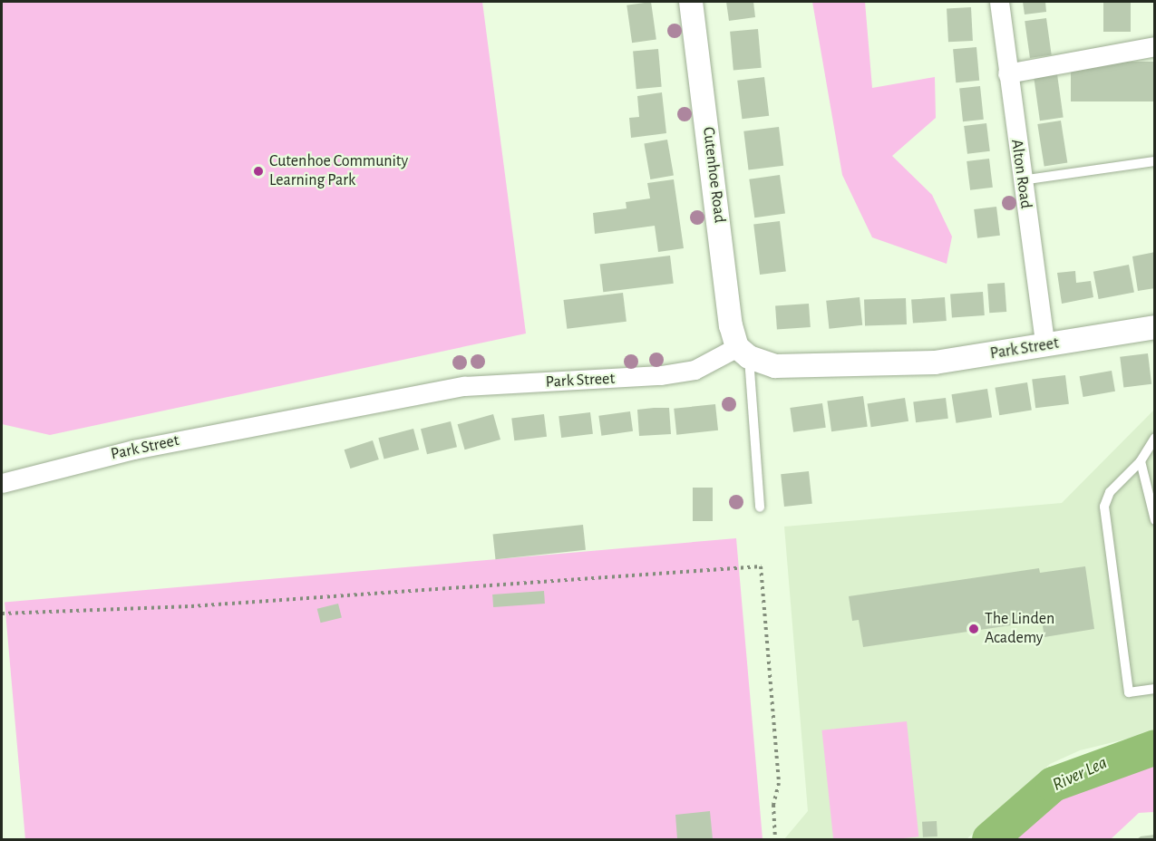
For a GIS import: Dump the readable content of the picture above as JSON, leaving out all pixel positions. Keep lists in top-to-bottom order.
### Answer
{
  "streets": {
    "street": ["Alton Road", "Cutenhoe Road", "Park Street"]
  },
  "crossings": [
    ["Alton Road", "Park Street"],
    ["Cutenhoe Road", "Park Street"]
  ],
  "water": ["River Lea"],
  "places": ["Cutenhoe Community Learning Park", "The Linden Academy"]
}
